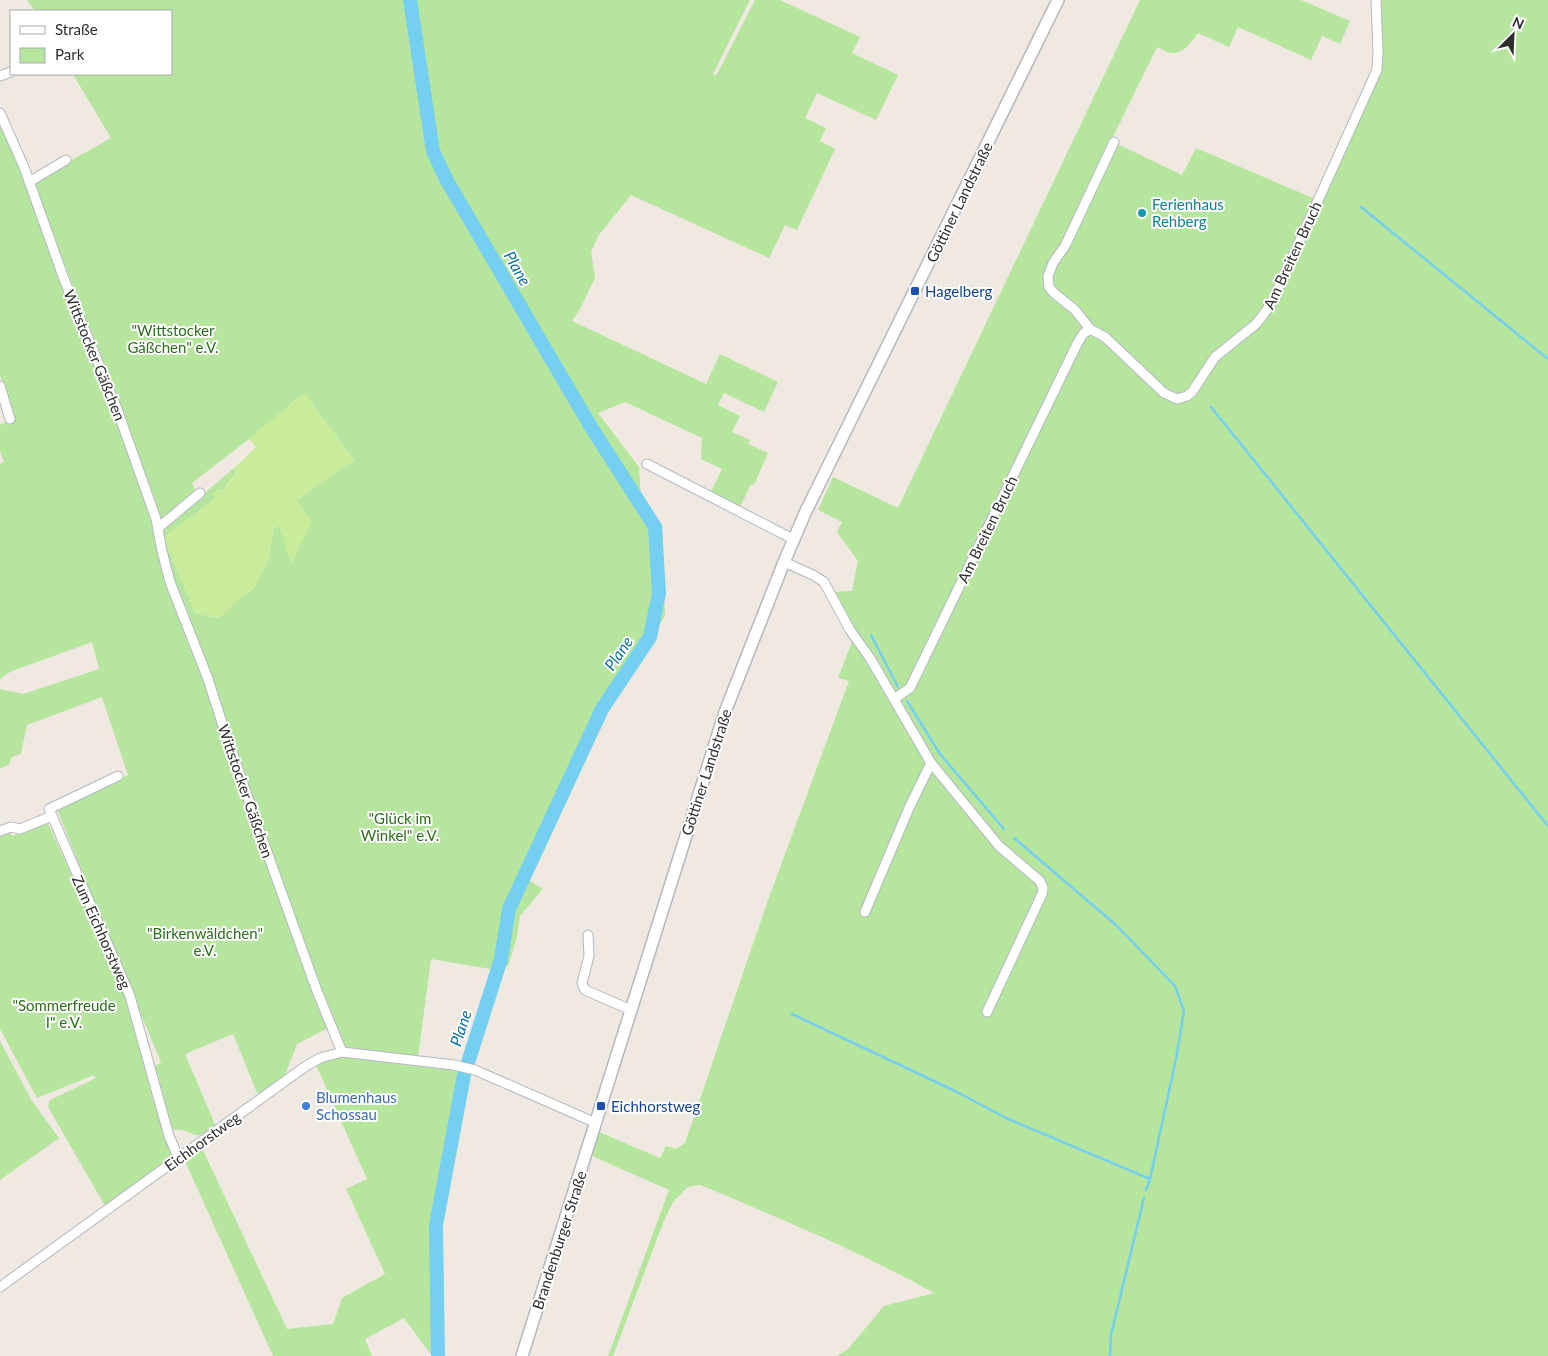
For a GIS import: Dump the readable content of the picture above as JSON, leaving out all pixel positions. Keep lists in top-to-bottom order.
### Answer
{
  "streets": {
    "street": [
      "Göttiner Landstraße",
      "Am Breiten Bruch",
      "Wittstocker Gäßchen",
      "Zum Eichhorstweg",
      "Eichhorstweg",
      "Brandenburger Straße"
    ]
  },
  "crossings": [
    ["Göttiner Landstraße", "Eichhorstweg"],
    ["Göttiner Landstraße", "Brandenburger Straße"],
    ["Wittstocker Gäßchen", "Eichhorstweg"],
    ["Zum Eichhorstweg", "Eichhorstweg"],
    ["Eichhorstweg", "Brandenburger Straße"]
  ],
  "water": ["Plane"],
  "parks": [
    "\"Wittstocker Gäßchen\" e.V.",
    "\"Glück im Winkel\" e.V.",
    "\"Birkenwäldchen\" e.V.",
    "\"Sommerfreude I\" e.V."
  ],
  "places": {
    "other": ["Ferienhaus Rehberg", "Blumenhaus Schossau"],
    "transit": ["Hagelberg", "Eichhorstweg"]
  },
  "legend": ["Straße", "Park"],
  "north": "top right"
}
